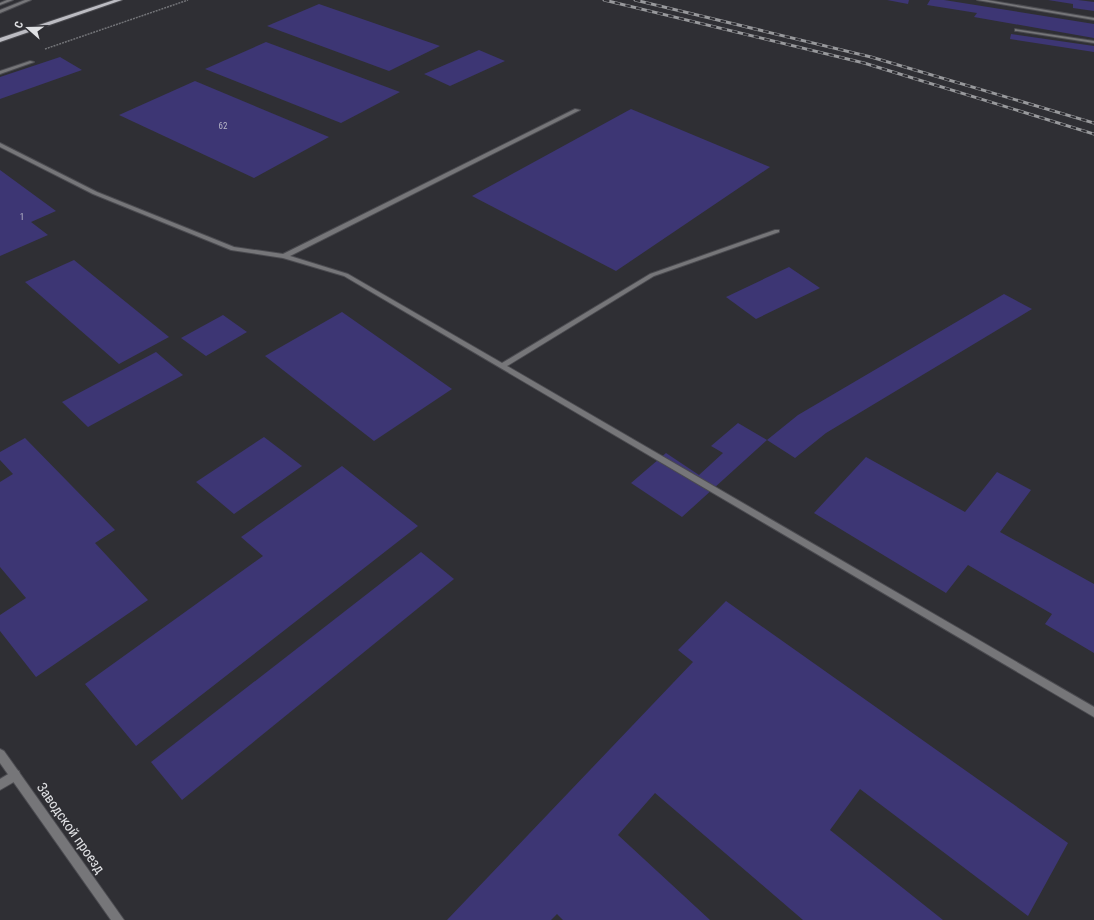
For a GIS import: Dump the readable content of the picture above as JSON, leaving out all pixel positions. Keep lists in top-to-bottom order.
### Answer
{
  "streets": {
    "street": ["Заводской проезд"]
  },
  "house_numbers": ["62", "1"],
  "north": "left"
}
